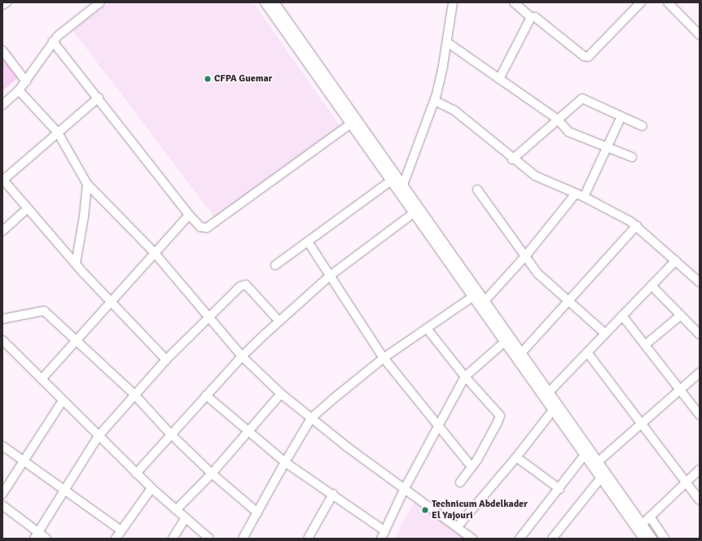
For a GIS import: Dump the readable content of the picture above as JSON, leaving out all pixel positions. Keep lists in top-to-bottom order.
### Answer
{
  "places": ["CFPA Guemar", "Technicum Abdelkader El Yajouri"]
}
